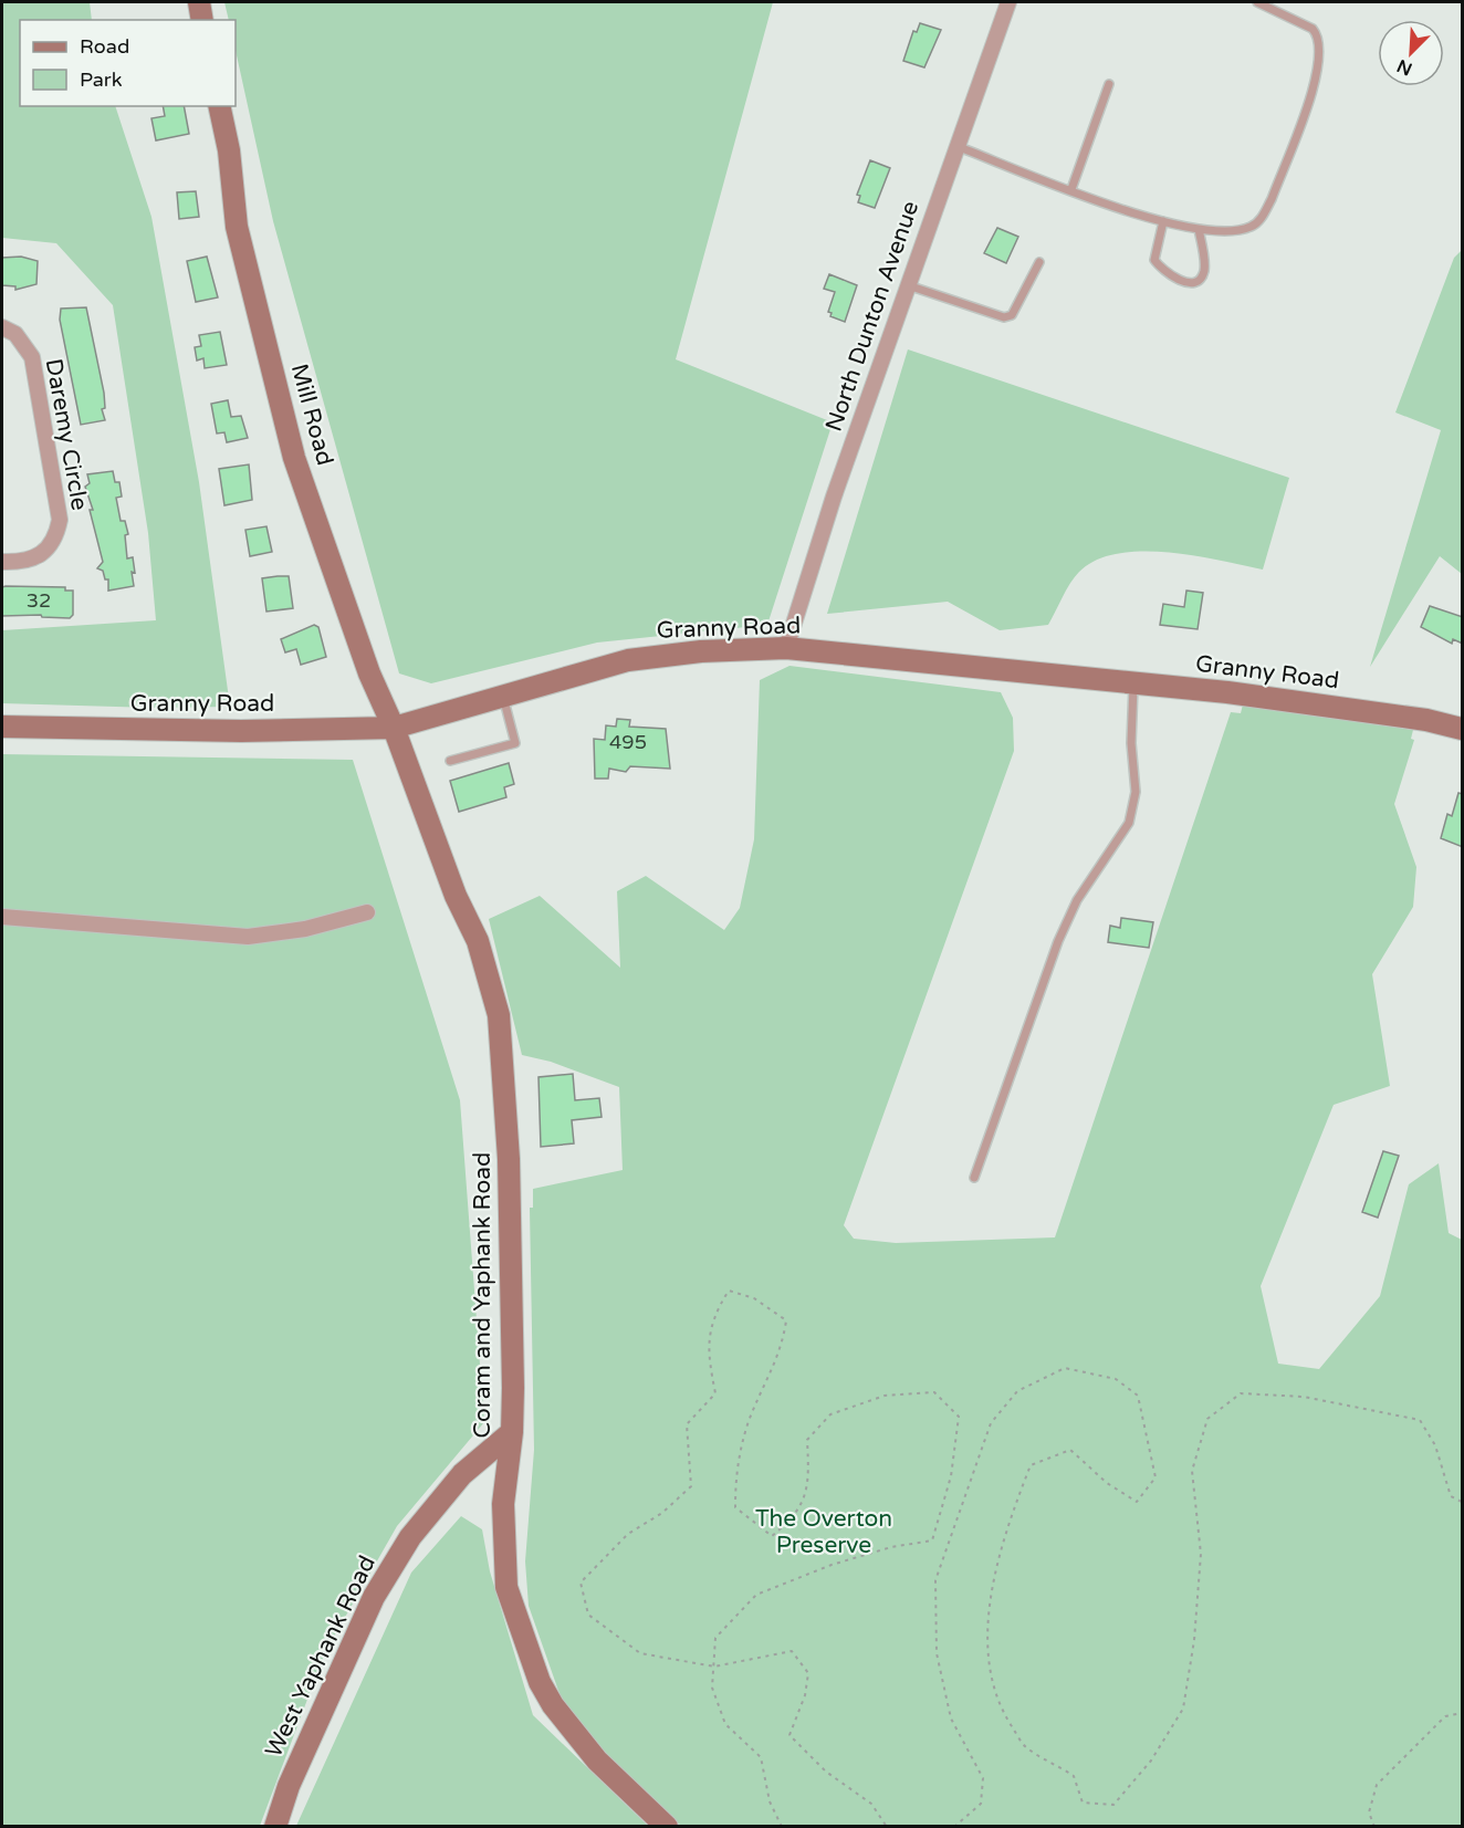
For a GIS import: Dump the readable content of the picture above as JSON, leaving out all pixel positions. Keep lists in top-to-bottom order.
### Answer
{
  "streets": {
    "street": [
      "North Dunton Avenue",
      "Mill Road",
      "Daremy Circle",
      "Granny Road",
      "Coram and Yaphank Road",
      "West Yaphank Road"
    ]
  },
  "crossings": [
    ["North Dunton Avenue", "Granny Road"],
    ["Mill Road", "Granny Road"],
    ["Mill Road", "Coram and Yaphank Road"],
    ["Granny Road", "Coram and Yaphank Road"],
    ["Coram and Yaphank Road", "West Yaphank Road"]
  ],
  "parks": ["The Overton Preserve"],
  "house_numbers": ["32", "495"],
  "legend": ["Road", "Park"],
  "north": "bottom left"
}
